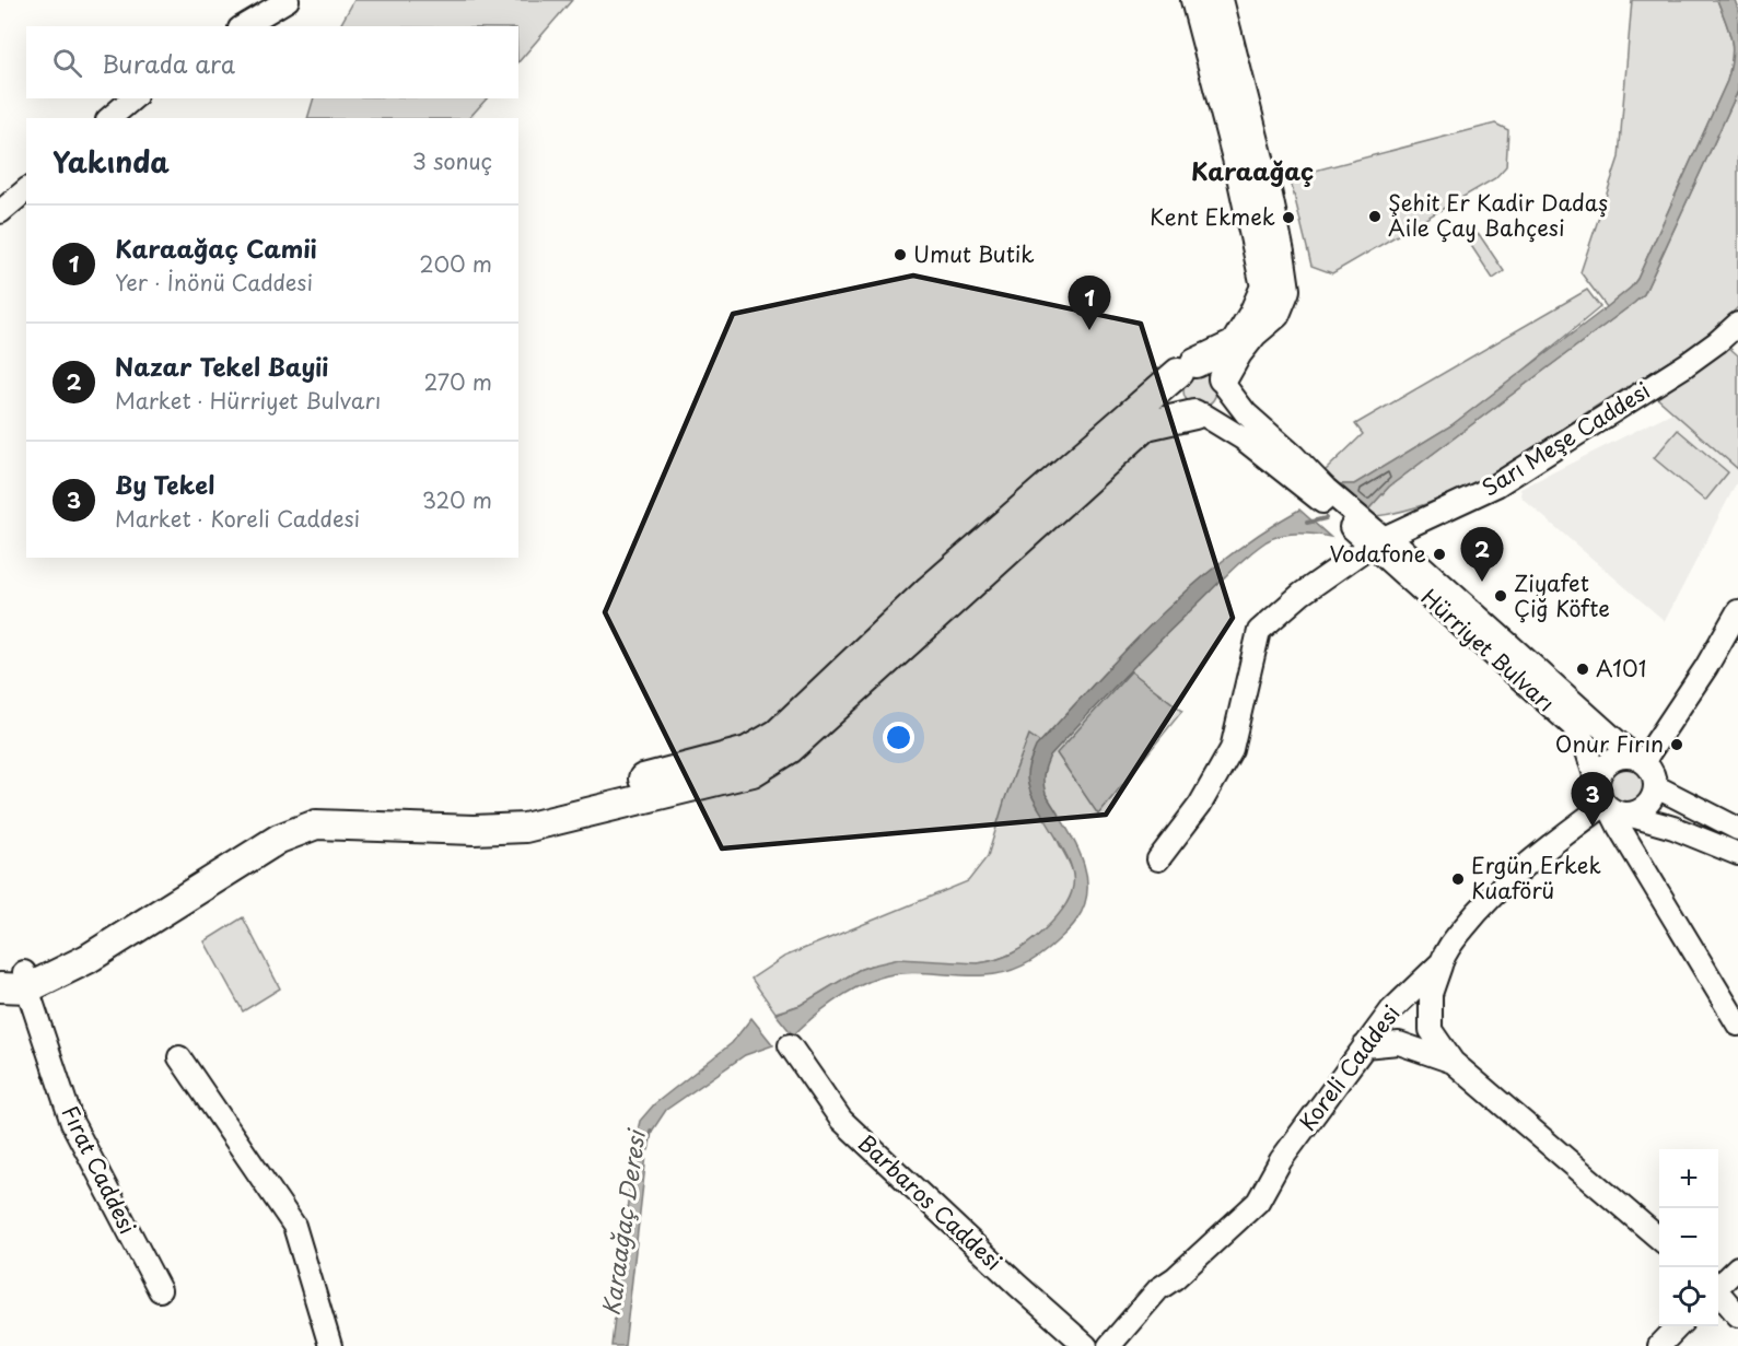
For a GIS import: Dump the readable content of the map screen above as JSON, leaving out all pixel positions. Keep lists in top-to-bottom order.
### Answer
{
  "streets": {
    "street": [
      "Sarı Meşe Caddesi",
      "Hürriyet Bulvarı",
      "Koreli Caddesi",
      "Fırat Caddesi",
      "Barbaros Caddesi"
    ]
  },
  "crossings": [
    ["Sarı Meşe Caddesi", "Hürriyet Bulvarı"],
    ["Hürriyet Bulvarı", "Koreli Caddesi"]
  ],
  "districts": ["Karaağaç"],
  "water": ["Karaağaç Deresi"],
  "places": [
    "Şehit Er Kadir Dadaş Aile Çay Bahçesi",
    "Kent Ekmek",
    "Umut Butik",
    "Vodafone",
    "Ziyafet Çiğ Köfte",
    "A101",
    "Onur Fırın",
    "Ergün Erkek Kuaförü"
  ],
  "page": {
    "search": "Burada ara",
    "heading": ["Yakında", "3 sonuç"],
    "list": [
      {
        "mark": "1",
        "name": "Karaağaç Camii",
        "note": "Yer · İnönü Caddesi",
        "value": "200 m"
      },
      {
        "mark": "2",
        "name": "Nazar Tekel Bayii",
        "note": "Market · Hürriyet Bulvarı",
        "value": "270 m"
      },
      {
        "mark": "3",
        "name": "By Tekel",
        "note": "Market · Koreli Caddesi",
        "value": "320 m"
      }
    ],
    "pins": ["1", "2", "3"],
    "map_buttons": ["+", "−"]
  }
}
